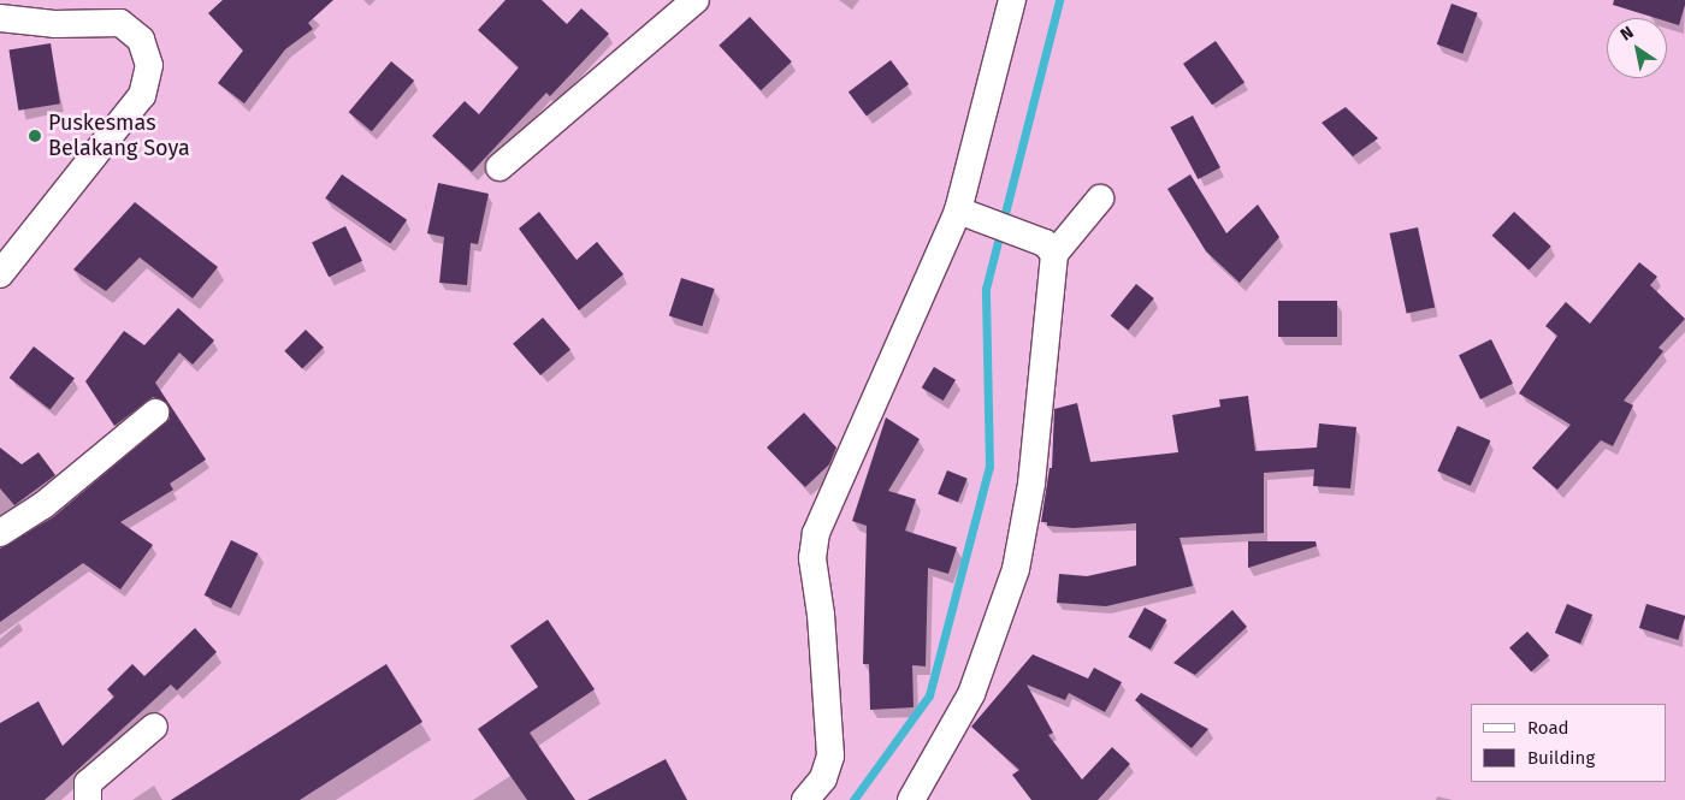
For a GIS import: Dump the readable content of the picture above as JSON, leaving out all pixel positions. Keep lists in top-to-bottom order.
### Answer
{
  "places": ["Puskesmas Belakang Soya"],
  "legend": ["Road", "Building"],
  "north": "top left"
}
